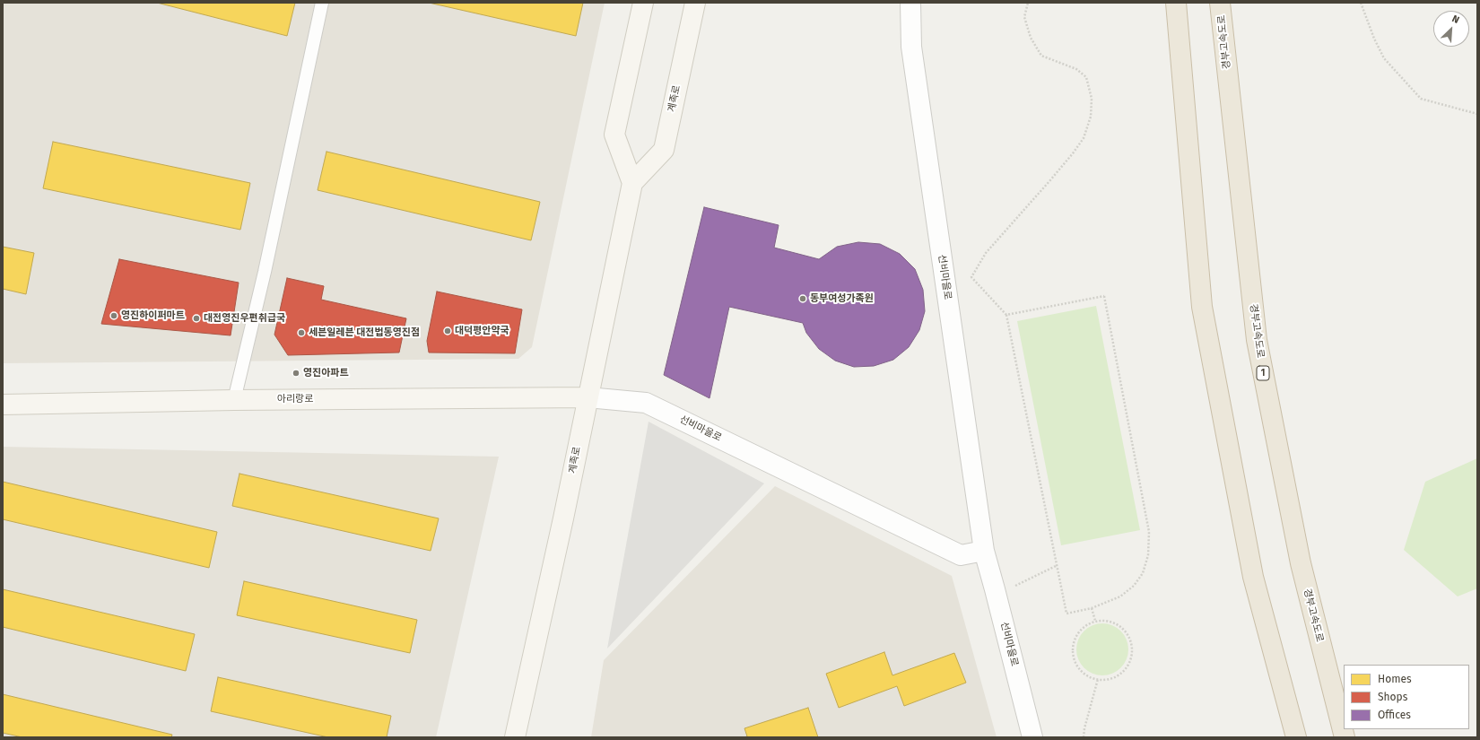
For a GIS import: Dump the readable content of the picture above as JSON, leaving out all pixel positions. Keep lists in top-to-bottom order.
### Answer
{
  "streets": {
    "highway": ["경부고속도로", "1"],
    "main road": ["계족로", "아리랑로"],
    "street": ["선비마을로"]
  },
  "crossings": [
    ["계족로", "선비마을로"],
    ["계족로", "아리랑로"],
    ["선비마을로", "아리랑로"]
  ],
  "places": [
    "동부여성가족원",
    "영진하이퍼마트",
    "대전영진우편취급국",
    "대덕평안약국",
    "세븐일레븐 대전법동영진점",
    "영진아파트"
  ],
  "legend": ["Homes", "Shops", "Offices"],
  "north": "top right"
}
